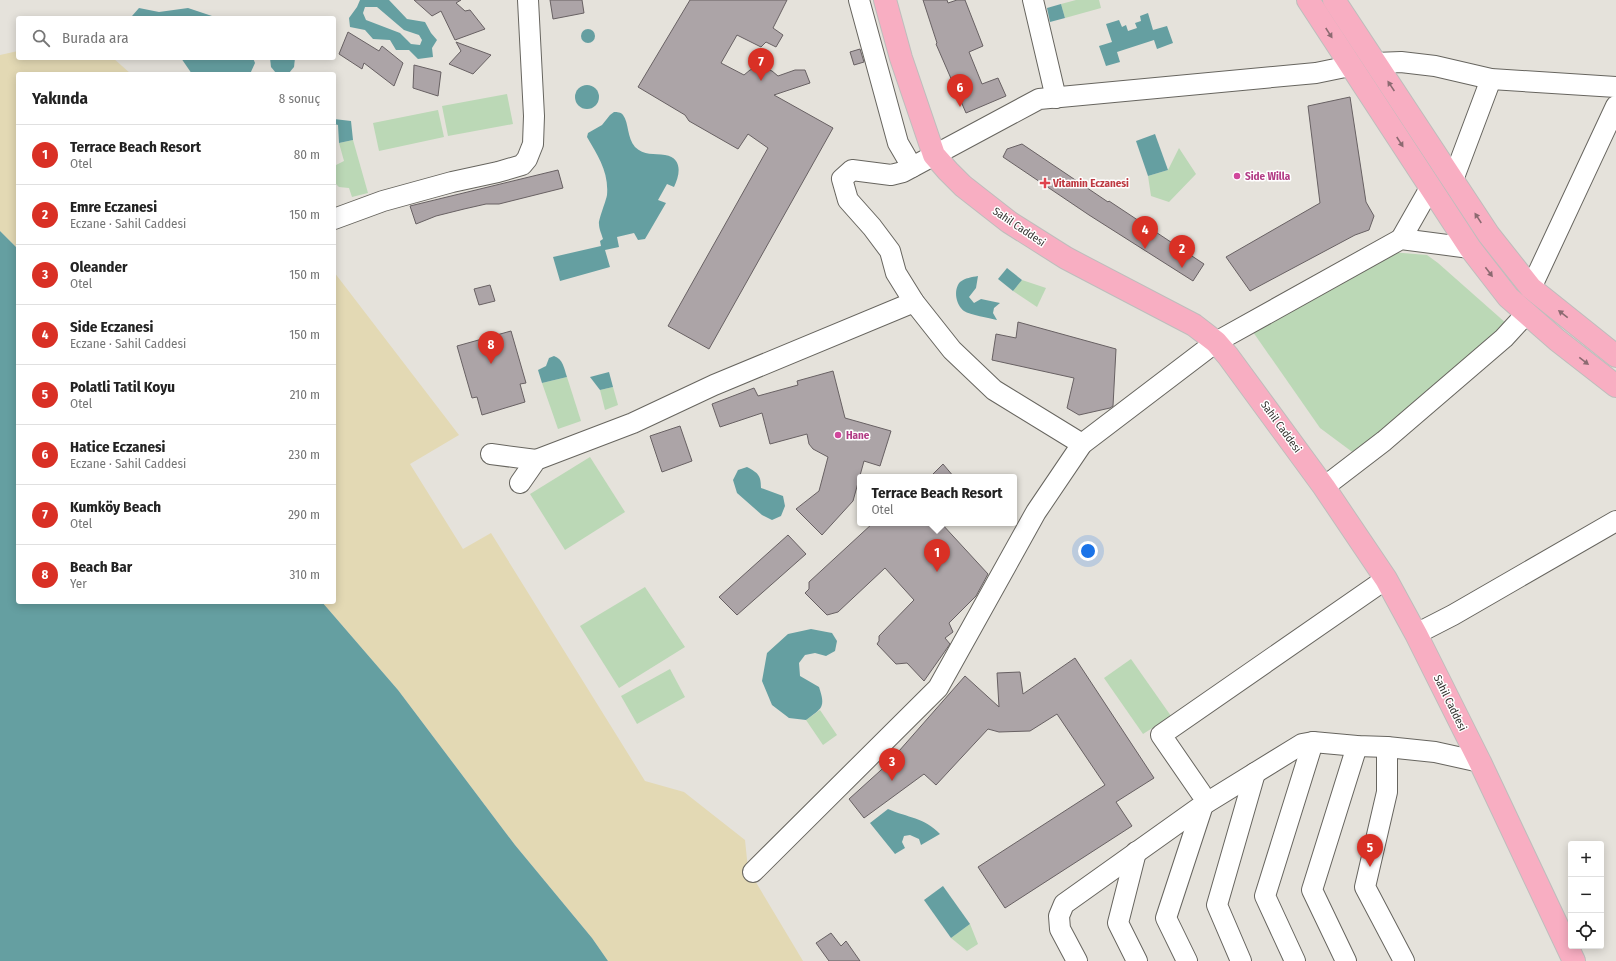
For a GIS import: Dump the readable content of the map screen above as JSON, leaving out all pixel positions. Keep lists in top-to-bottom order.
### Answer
{
  "streets": {
    "main road": ["Sahil Caddesi"]
  },
  "places": {
    "other": ["Side Willa", "Hane"],
    "health": ["Vitamin Eczanesi"]
  },
  "page": {
    "search": "Burada ara",
    "pins": [
      "7",
      "6",
      "4",
      "2",
      "8",
      "1",
      "3",
      "5"
    ],
    "heading": ["Yakında", "8 sonuç"],
    "list": [
      {
        "mark": "1",
        "name": "Terrace Beach Resort",
        "note": "Otel",
        "value": "80 m"
      },
      {
        "mark": "2",
        "name": "Emre Eczanesi",
        "note": "Eczane · Sahil Caddesi",
        "value": "150 m"
      },
      {
        "mark": "3",
        "name": "Oleander",
        "note": "Otel",
        "value": "150 m"
      },
      {
        "mark": "4",
        "name": "Side Eczanesi",
        "note": "Eczane · Sahil Caddesi",
        "value": "150 m"
      },
      {
        "mark": "5",
        "name": "Polatli Tatil Koyu",
        "note": "Otel",
        "value": "210 m"
      },
      {
        "mark": "6",
        "name": "Hatice Eczanesi",
        "note": "Eczane · Sahil Caddesi",
        "value": "230 m"
      },
      {
        "mark": "7",
        "name": "Kumköy Beach",
        "note": "Otel",
        "value": "290 m"
      },
      {
        "mark": "8",
        "name": "Beach Bar",
        "note": "Yer",
        "value": "310 m"
      }
    ],
    "popup": ["Terrace Beach Resort", "Otel"],
    "map_buttons": ["+", "−"]
  }
}
